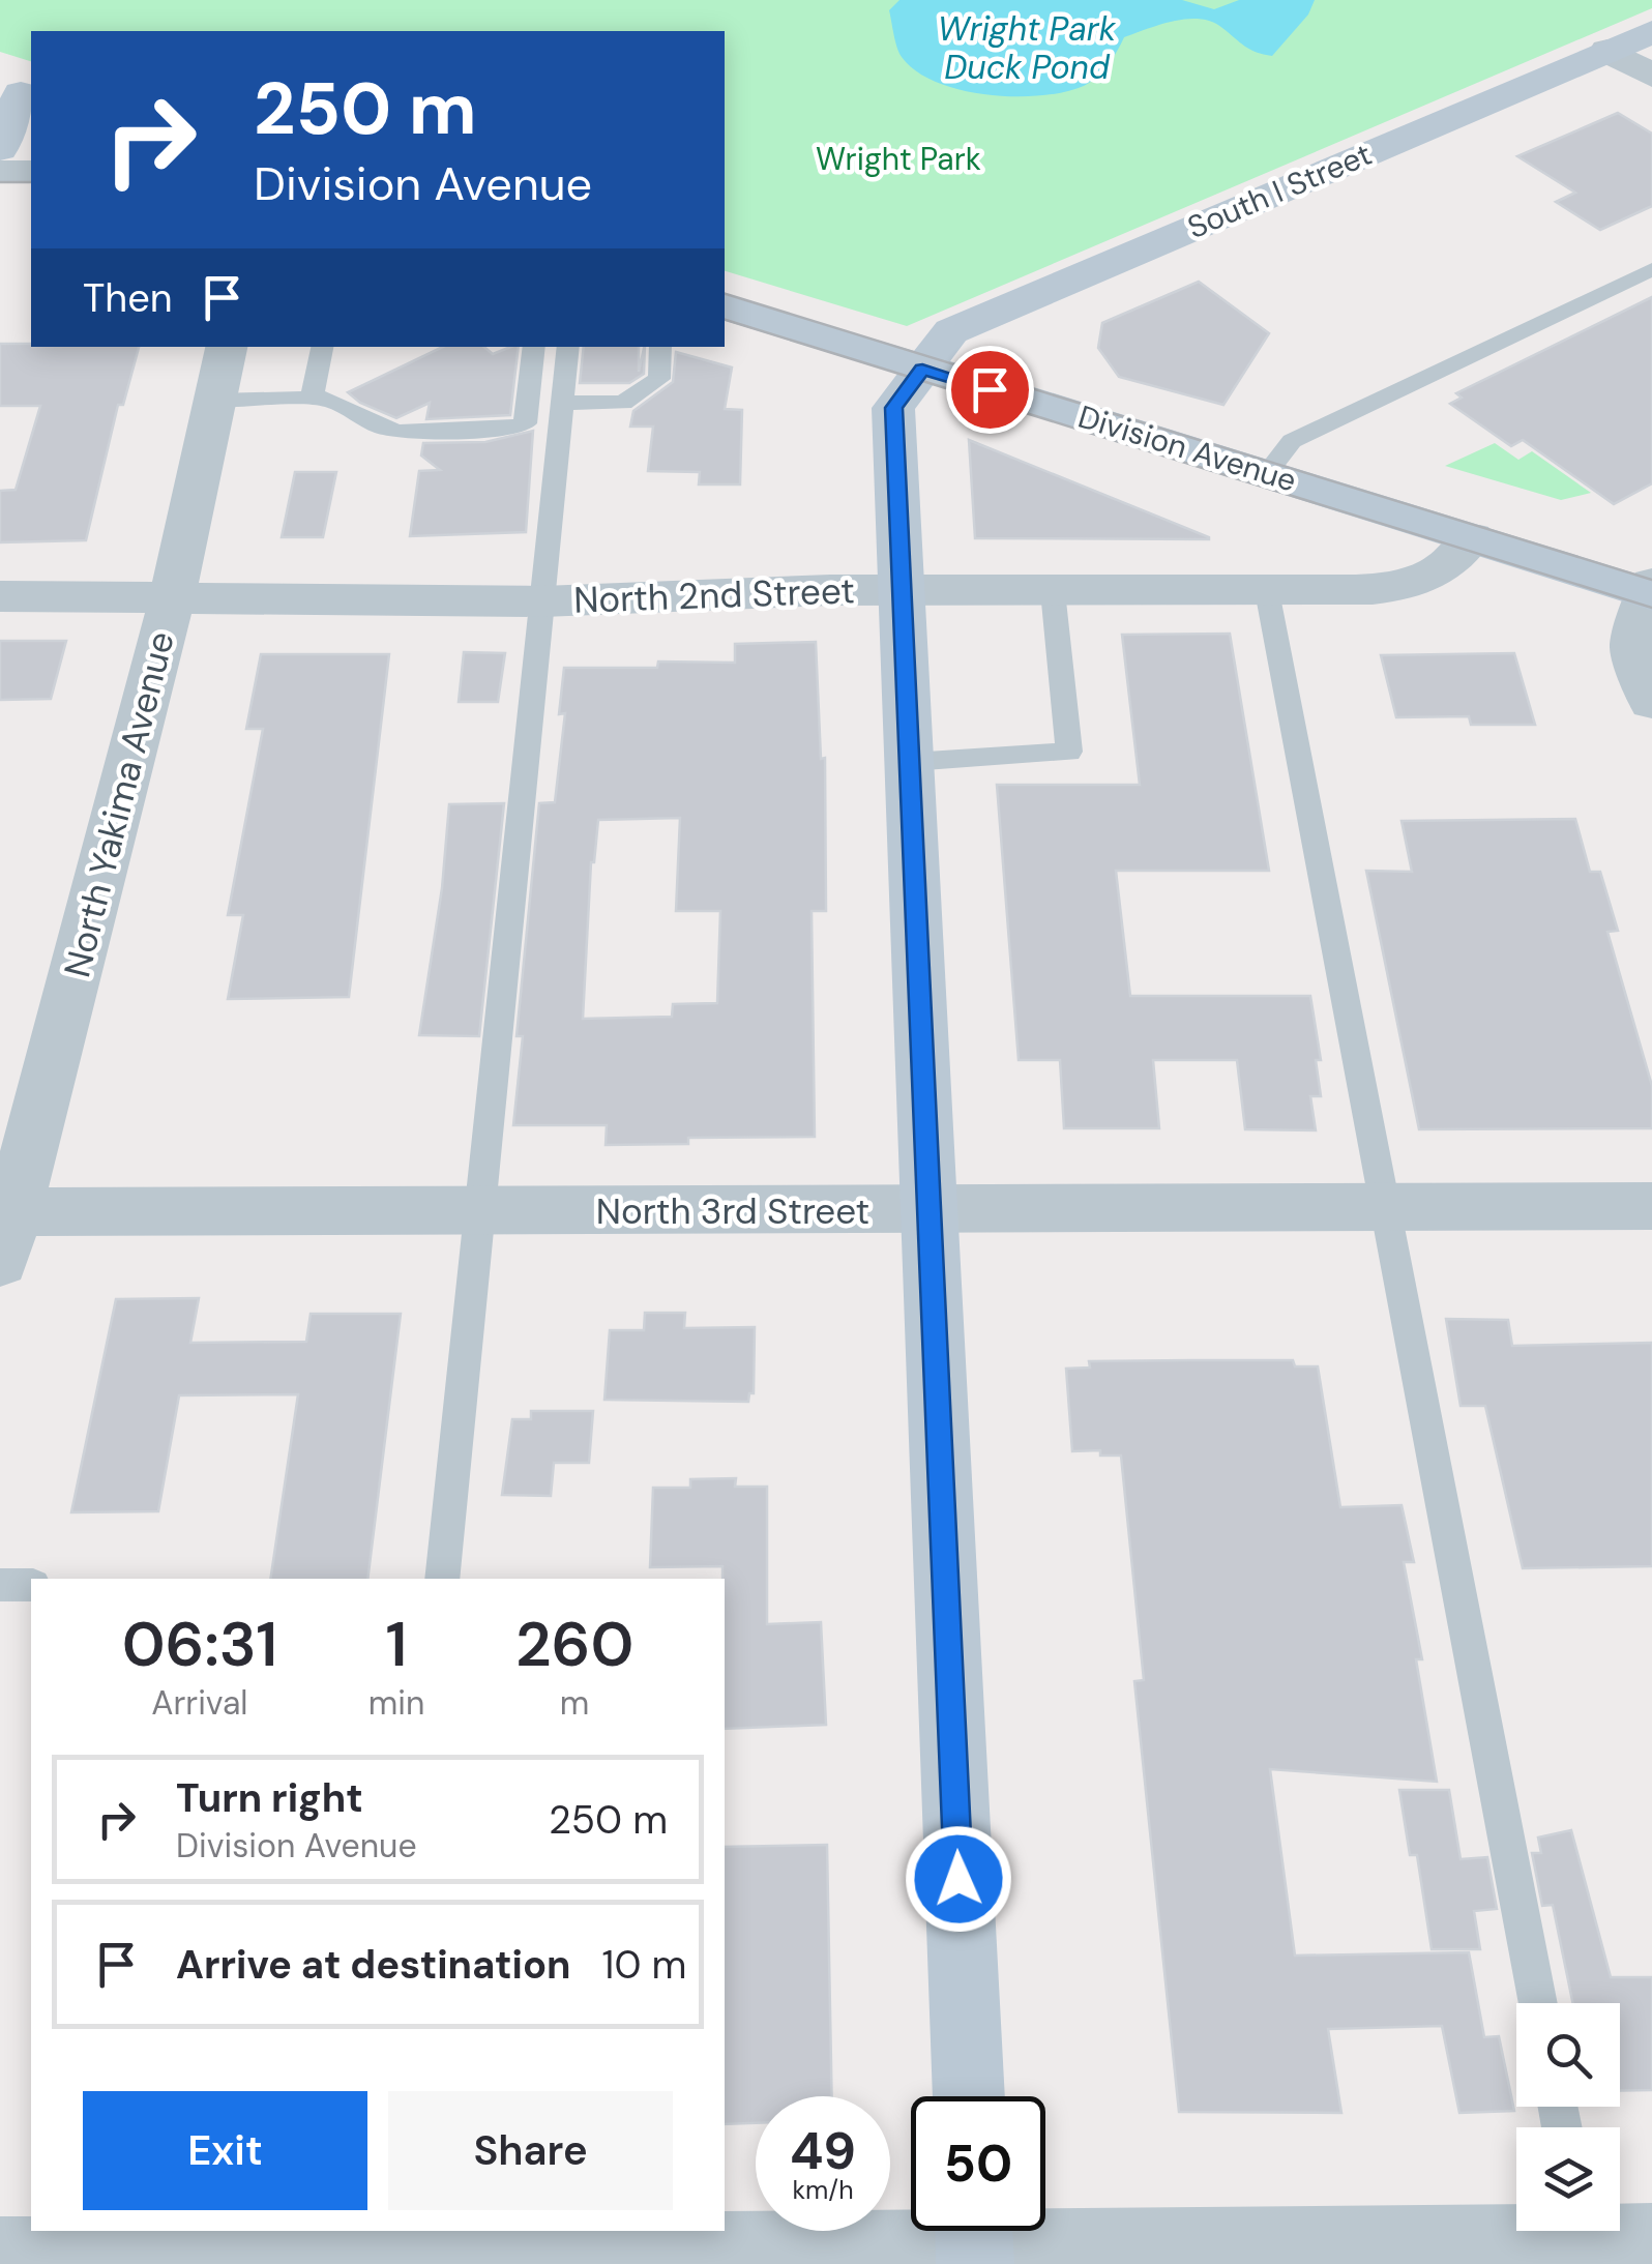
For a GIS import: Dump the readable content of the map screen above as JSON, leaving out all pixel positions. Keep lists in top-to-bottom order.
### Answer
{
  "streets": {
    "main road": ["South I Street", "Division Avenue"],
    "street": ["North 2nd Street", "North Yakima Avenue", "North 3rd Street"]
  },
  "crossings": [
    ["South I Street", "Division Avenue"],
    ["South I Street", "North 2nd Street"],
    ["South I Street", "North 3rd Street"],
    ["Division Avenue", "North 2nd Street"],
    ["North 2nd Street", "North Yakima Avenue"],
    ["North Yakima Avenue", "North 3rd Street"]
  ],
  "water": ["Wright Park Duck Pond"],
  "parks": ["Wright Park"],
  "page": {
    "turn": ["250 m", "Division Avenue"],
    "then": "Then",
    "eta": [
      "06:31",
      "Arrival",
      "1",
      "min",
      "260",
      "m"
    ],
    "list": [
      {
        "name": "Turn right",
        "note": "Division Avenue",
        "value": "250 m"
      },
      {
        "name": "Arrive at destination",
        "value": "10 m"
      }
    ],
    "buttons": ["Exit", "Share"],
    "speed": "49 km/h",
    "limit": "50"
  }
}
